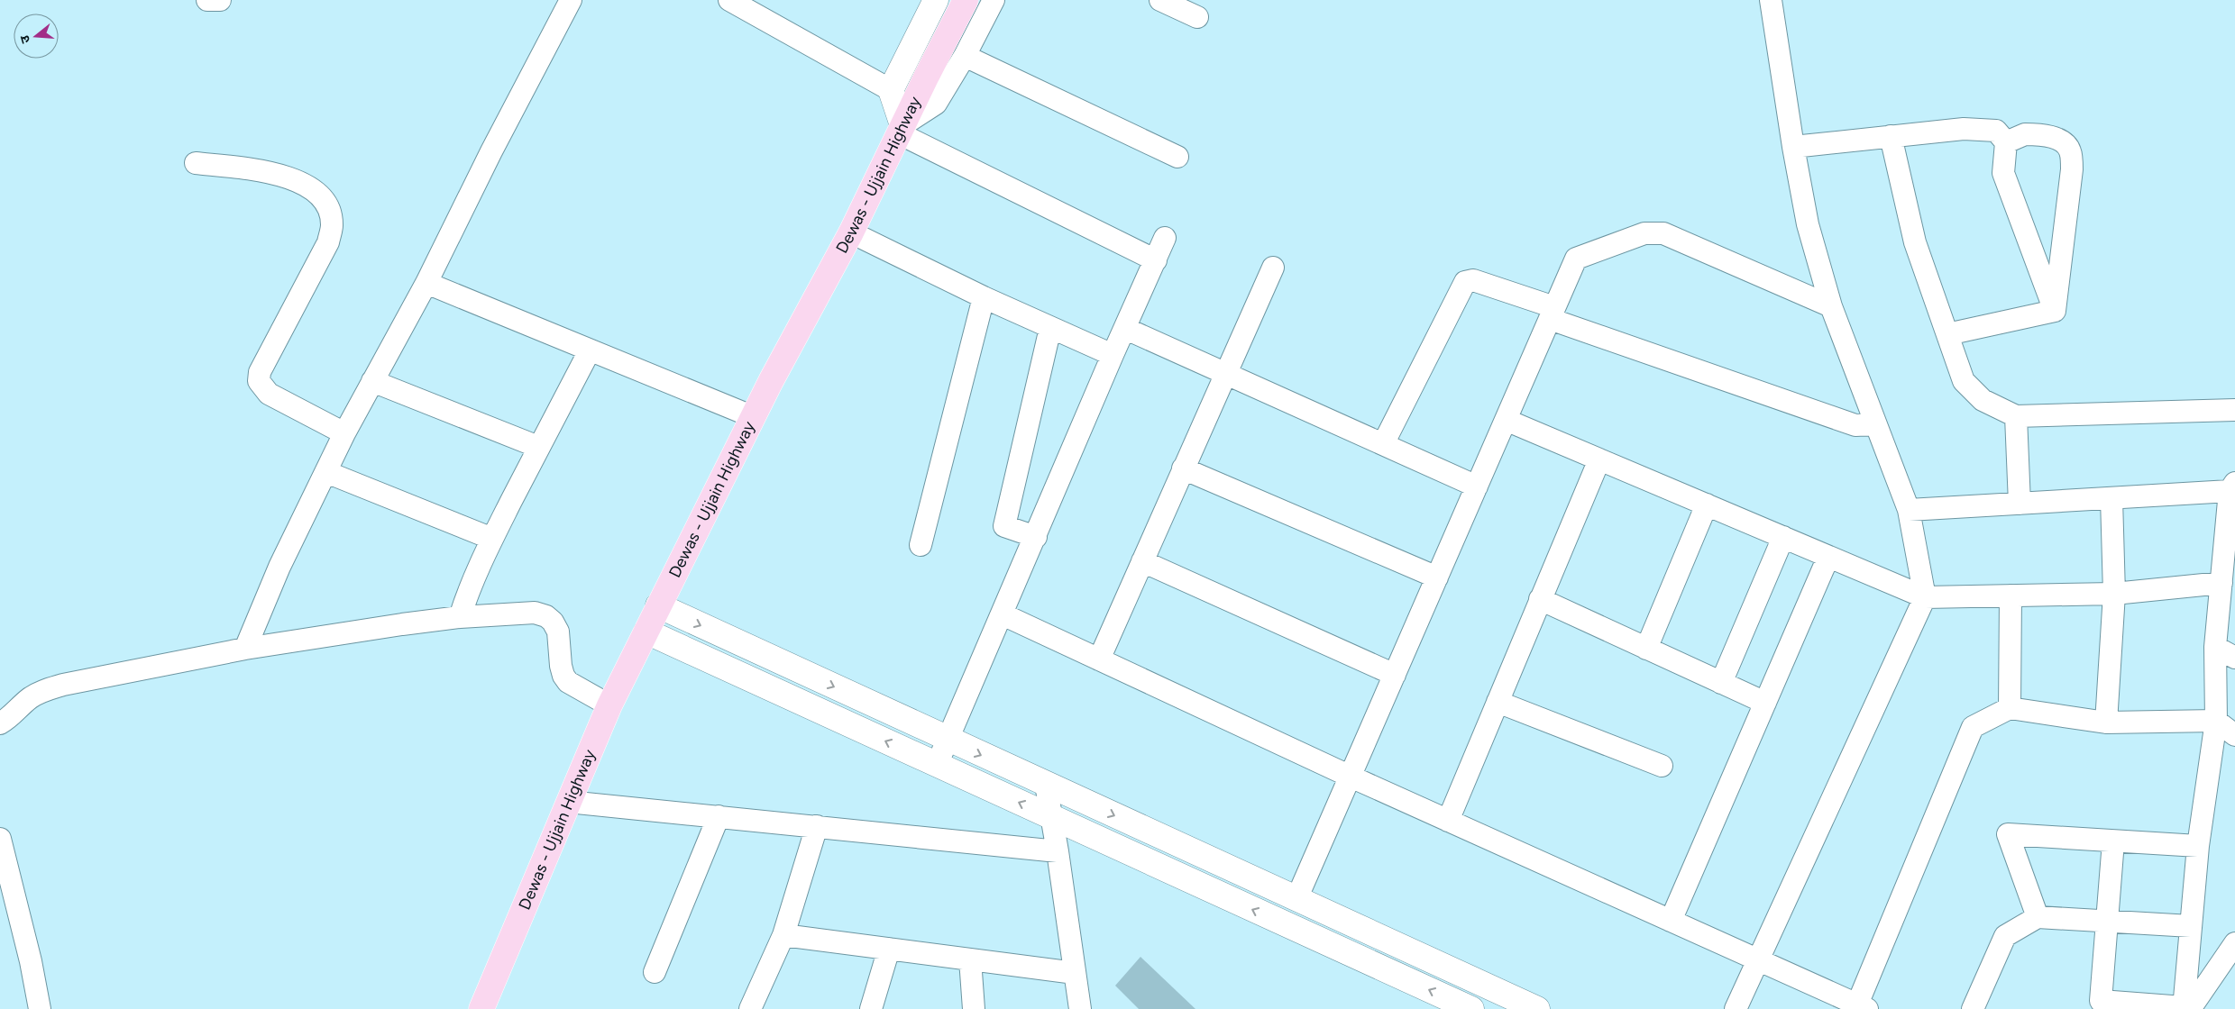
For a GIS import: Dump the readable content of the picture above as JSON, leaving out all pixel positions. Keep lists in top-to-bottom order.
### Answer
{
  "streets": {
    "main road": ["Dewas - Ujjain Highway"]
  },
  "north": "left"
}
